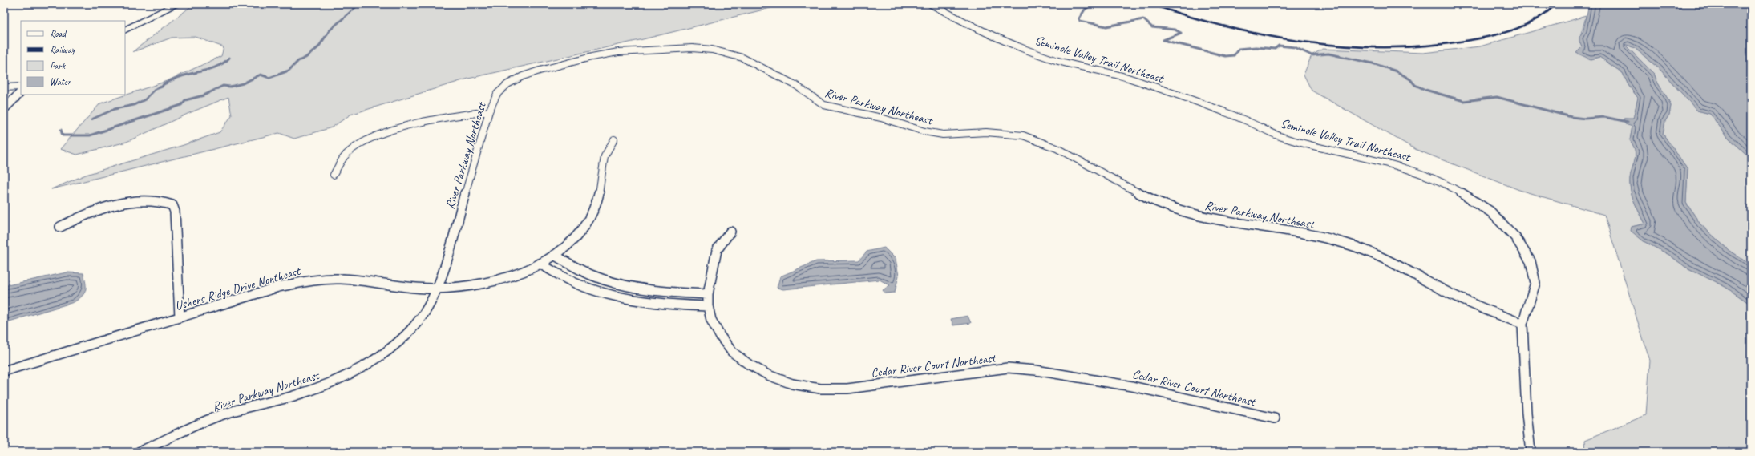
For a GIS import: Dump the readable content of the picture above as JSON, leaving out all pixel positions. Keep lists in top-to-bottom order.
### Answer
{
  "streets": {
    "street": [
      "Seminole Valley Trail Northeast",
      "River Parkway Northeast",
      "Ushers Ridge Drive Northeast",
      "Cedar River Court Northeast"
    ]
  },
  "crossings": [
    ["Seminole Valley Trail Northeast", "River Parkway Northeast"],
    ["River Parkway Northeast", "Ushers Ridge Drive Northeast"]
  ],
  "legend": [
    "Road",
    "Railway",
    "Park",
    "Water"
  ]
}
